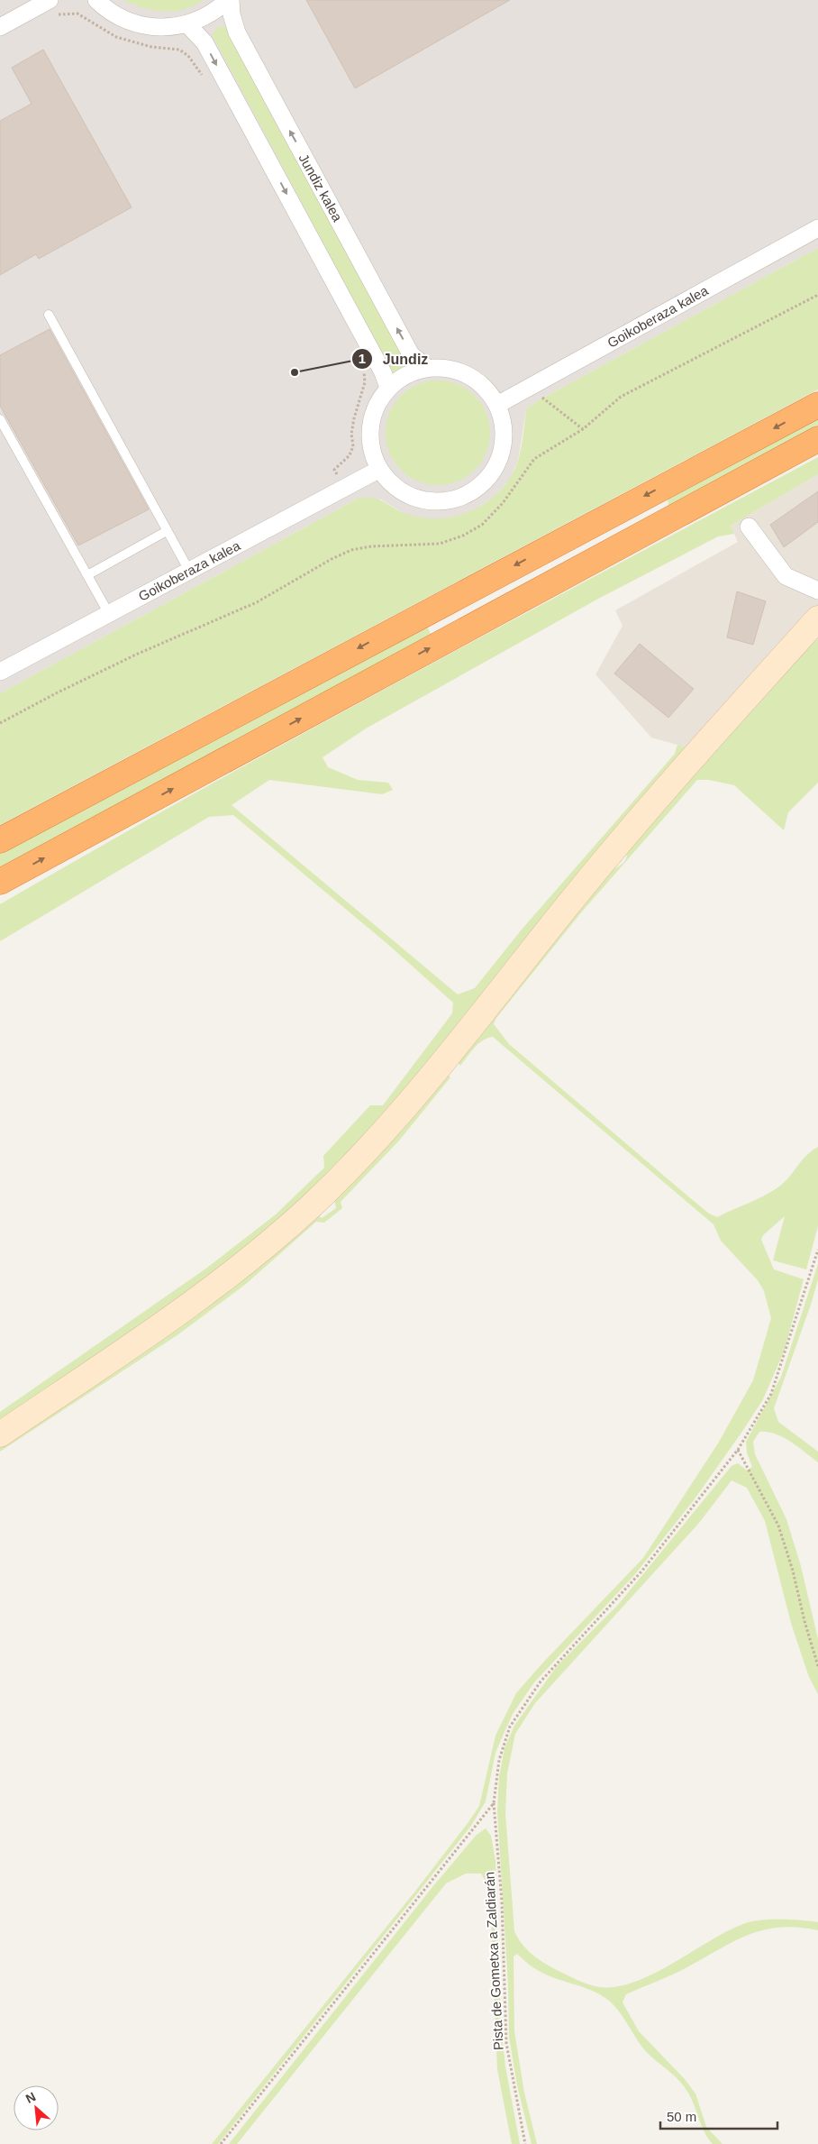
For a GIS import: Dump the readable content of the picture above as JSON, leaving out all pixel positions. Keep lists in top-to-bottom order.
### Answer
{
  "streets": {
    "street": ["Jundiz kalea", "Goikoberaza kalea"],
    "path": ["Pista de Gometxa a Zaldiarán"]
  },
  "crossings": [
    ["Jundiz kalea", "Goikoberaza kalea"]
  ],
  "places": ["Jundiz"],
  "scale_bar": "50 m",
  "north": "top left"
}
